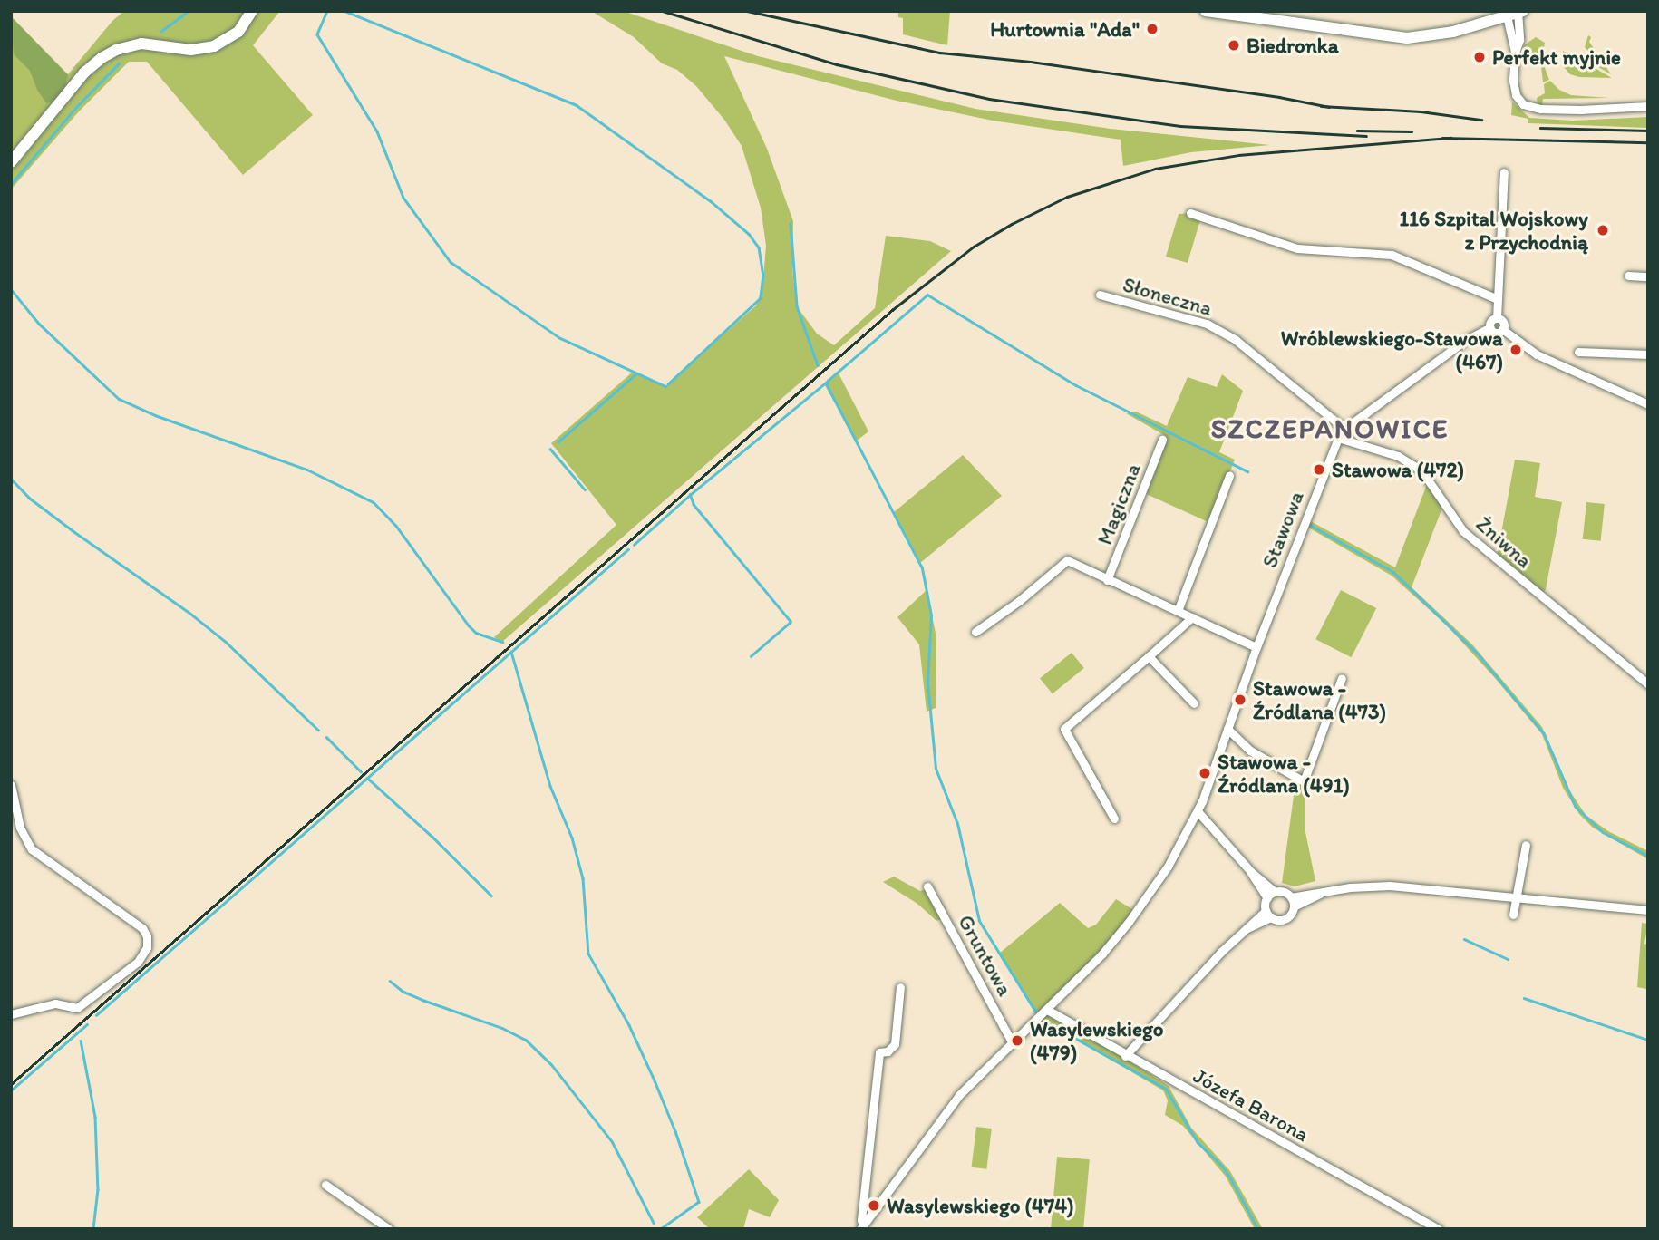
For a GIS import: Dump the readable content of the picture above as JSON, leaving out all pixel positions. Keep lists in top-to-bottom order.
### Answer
{
  "streets": {
    "street": [
      "Słoneczna",
      "Magiczna",
      "Stawowa",
      "Żniwna",
      "Gruntowa",
      "Józefa Barona"
    ]
  },
  "crossings": [
    ["Słoneczna", "Stawowa"],
    ["Stawowa", "Żniwna"],
    ["Stawowa", "Gruntowa"],
    ["Stawowa", "Józefa Barona"]
  ],
  "districts": ["SZCZEPANOWICE"],
  "places": [
    "Hurtownia \"Ada\"",
    "Biedronka",
    "Perfekt myjnie",
    "116 Szpital Wojskowy z Przychodnią",
    "Wróblewskiego-Stawowa (467)",
    "Stawowa (472)",
    "Stawowa - Źródlana (473)",
    "Stawowa - Źródlana (491)",
    "Wasylewskiego (479)",
    "Wasylewskiego (474)"
  ]
}
